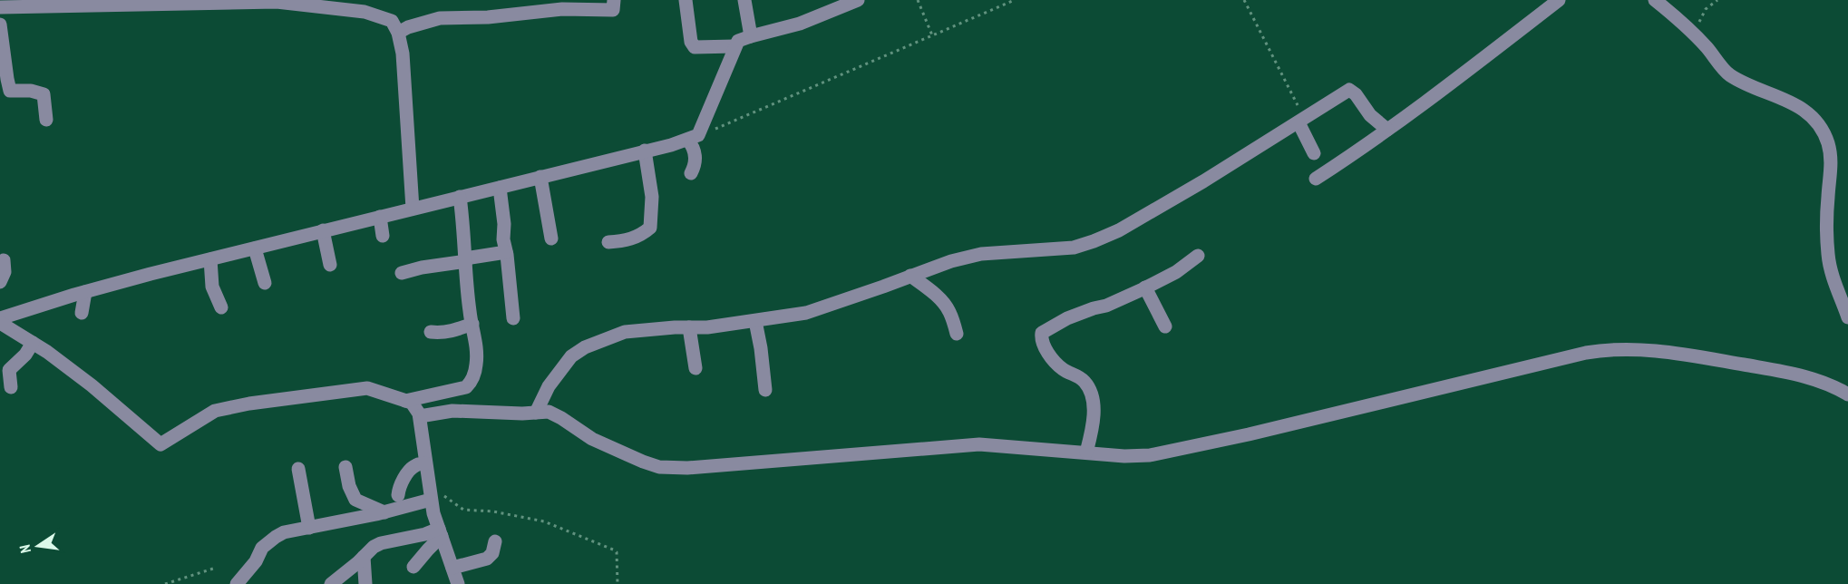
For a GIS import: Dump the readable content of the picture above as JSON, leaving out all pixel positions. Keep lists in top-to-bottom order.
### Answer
{
  "north": "left"
}
